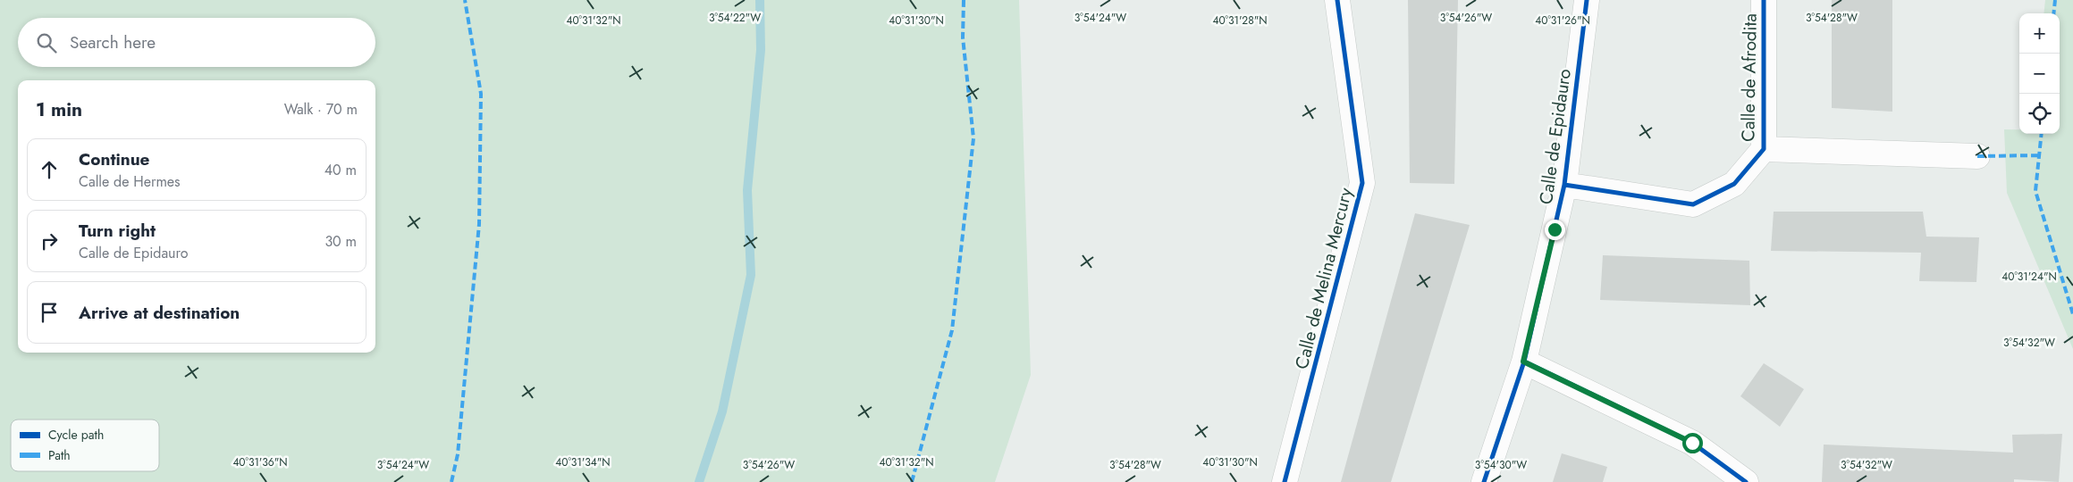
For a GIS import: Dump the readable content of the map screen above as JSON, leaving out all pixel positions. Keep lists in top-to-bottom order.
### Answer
{
  "streets": {
    "street": ["Calle de Afrodita", "Calle de Epidauro", "Calle de Melina Mercury"]
  },
  "crossings": [
    ["Calle de Afrodita", "Calle de Epidauro"]
  ],
  "legend": ["Cycle path", "Path"],
  "page": {
    "map_buttons": ["+", "−"],
    "search": "Search here",
    "heading": ["1 min", "Walk · 70 m"],
    "list": [
      ["Continue", "Calle de Hermes", "40 m"],
      ["Turn right", "Calle de Epidauro", "30 m"],
      "Arrive at destination"
    ]
  },
  "coordinates": [
    "3°54'22\"W",
    "3°54'24\"W",
    "3°54'26\"W",
    "3°54'28\"W",
    "40°31'32\"N",
    "40°31'30\"N",
    "40°31'28\"N",
    "40°31'26\"N",
    "40°31'24\"N",
    "3°54'32\"W",
    "40°31'36\"N",
    "40°31'34\"N",
    "3°54'30\"W"
  ]
}
